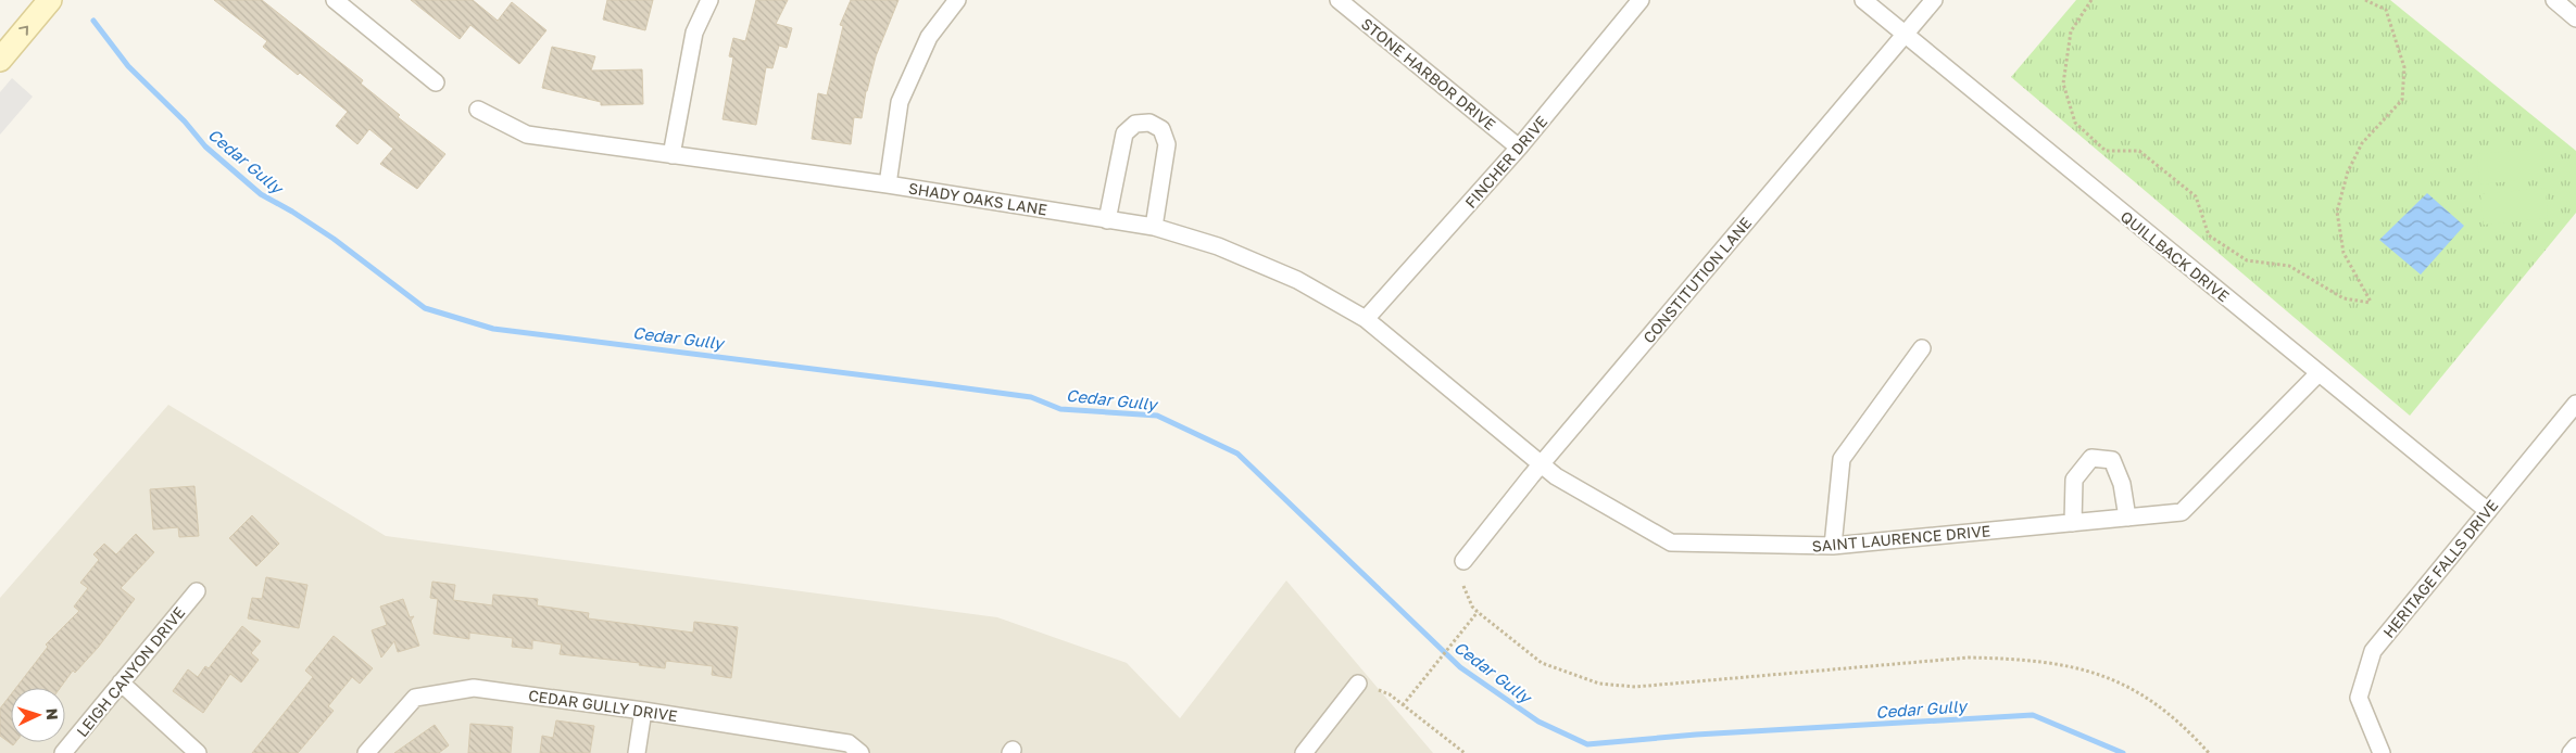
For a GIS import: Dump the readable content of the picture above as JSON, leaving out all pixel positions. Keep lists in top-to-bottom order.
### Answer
{
  "streets": {
    "street": [
      "STONE HARBOR DRIVE",
      "FINCHER DRIVE",
      "SHADY OAKS LANE",
      "QUILLBACK DRIVE",
      "CONSTITUTION LANE",
      "SAINT LAURENCE DRIVE",
      "HERITAGE FALLS DRIVE",
      "LEIGH CANYON DRIVE",
      "CEDAR GULLY DRIVE"
    ]
  },
  "crossings": [
    ["STONE HARBOR DRIVE", "FINCHER DRIVE"],
    ["FINCHER DRIVE", "SHADY OAKS LANE"],
    ["SHADY OAKS LANE", "SAINT LAURENCE DRIVE"],
    ["QUILLBACK DRIVE", "CONSTITUTION LANE"],
    ["QUILLBACK DRIVE", "SAINT LAURENCE DRIVE"],
    ["QUILLBACK DRIVE", "HERITAGE FALLS DRIVE"],
    ["CONSTITUTION LANE", "SAINT LAURENCE DRIVE"]
  ],
  "water": ["Cedar Gully"],
  "north": "right"
}
